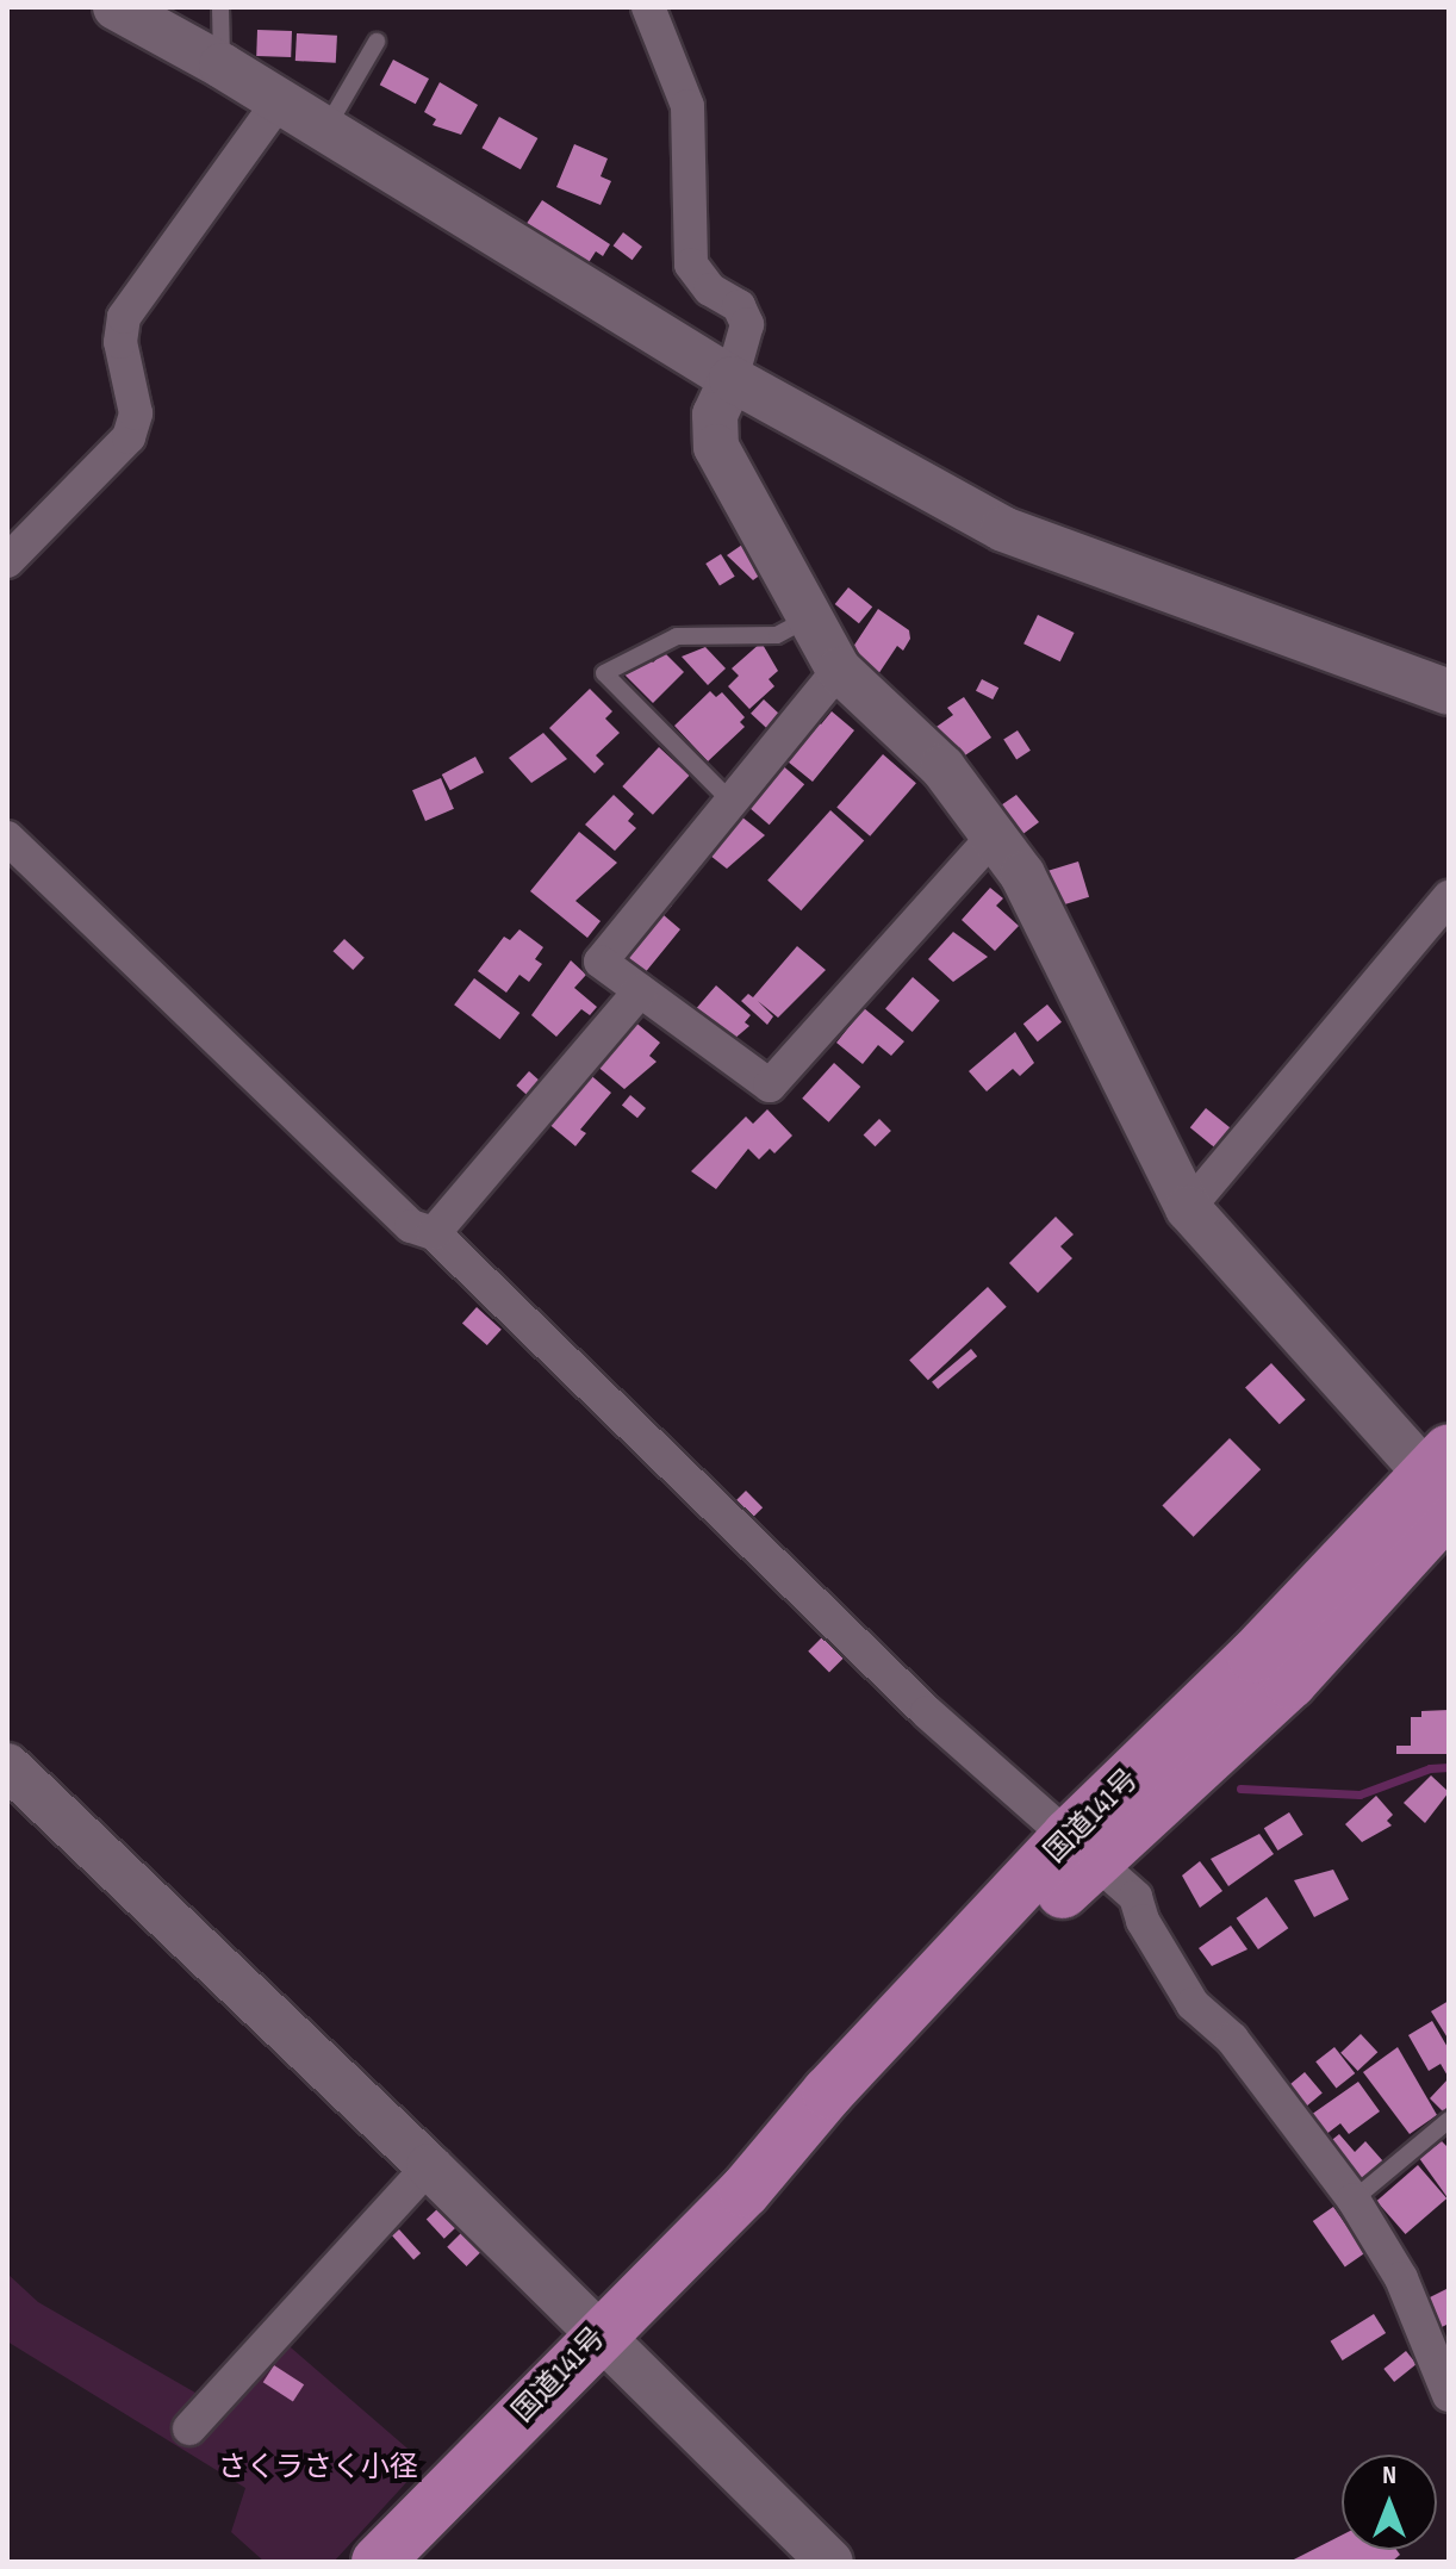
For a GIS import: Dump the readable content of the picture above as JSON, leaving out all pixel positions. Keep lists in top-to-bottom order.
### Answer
{
  "streets": {
    "highway": ["国道141号"]
  },
  "parks": ["さくラさく小径"],
  "north": "top"
}
